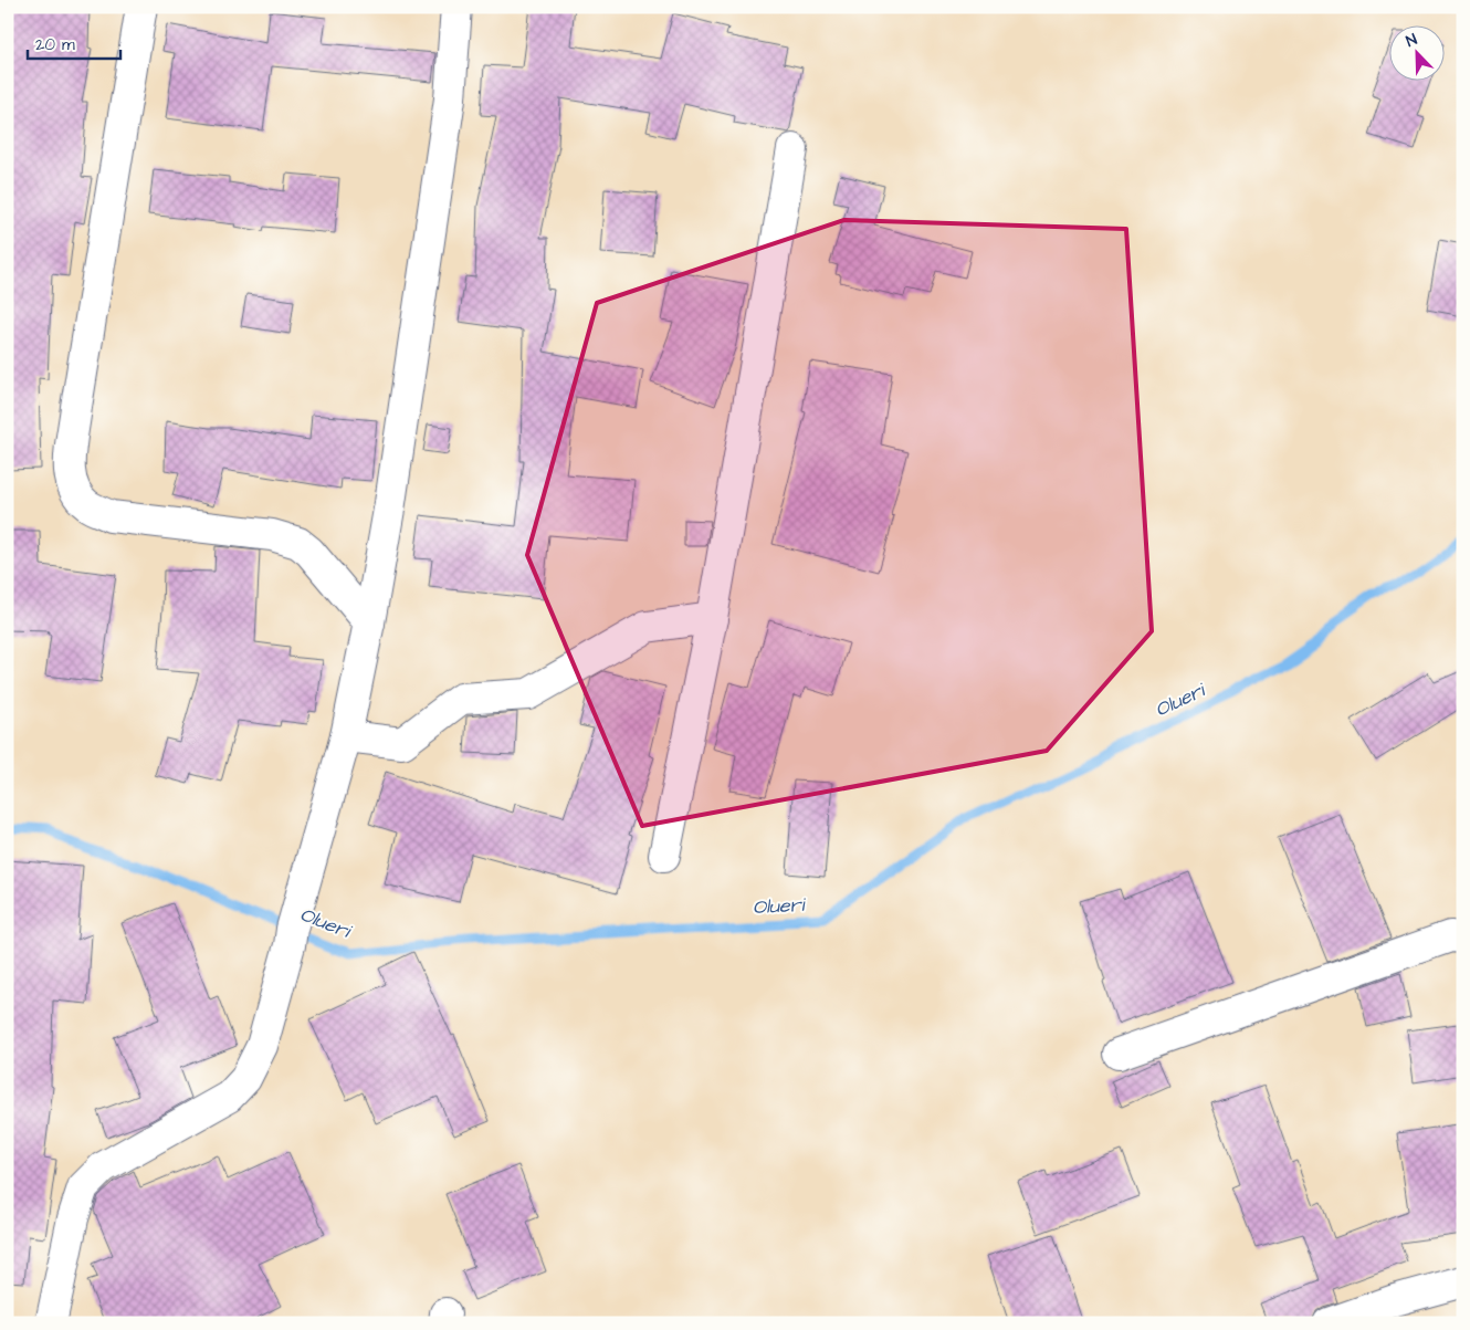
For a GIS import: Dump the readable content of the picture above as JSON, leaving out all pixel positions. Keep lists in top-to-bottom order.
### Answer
{
  "water": ["Olueri"],
  "scale_bar": "20 m",
  "north": "top left"
}
